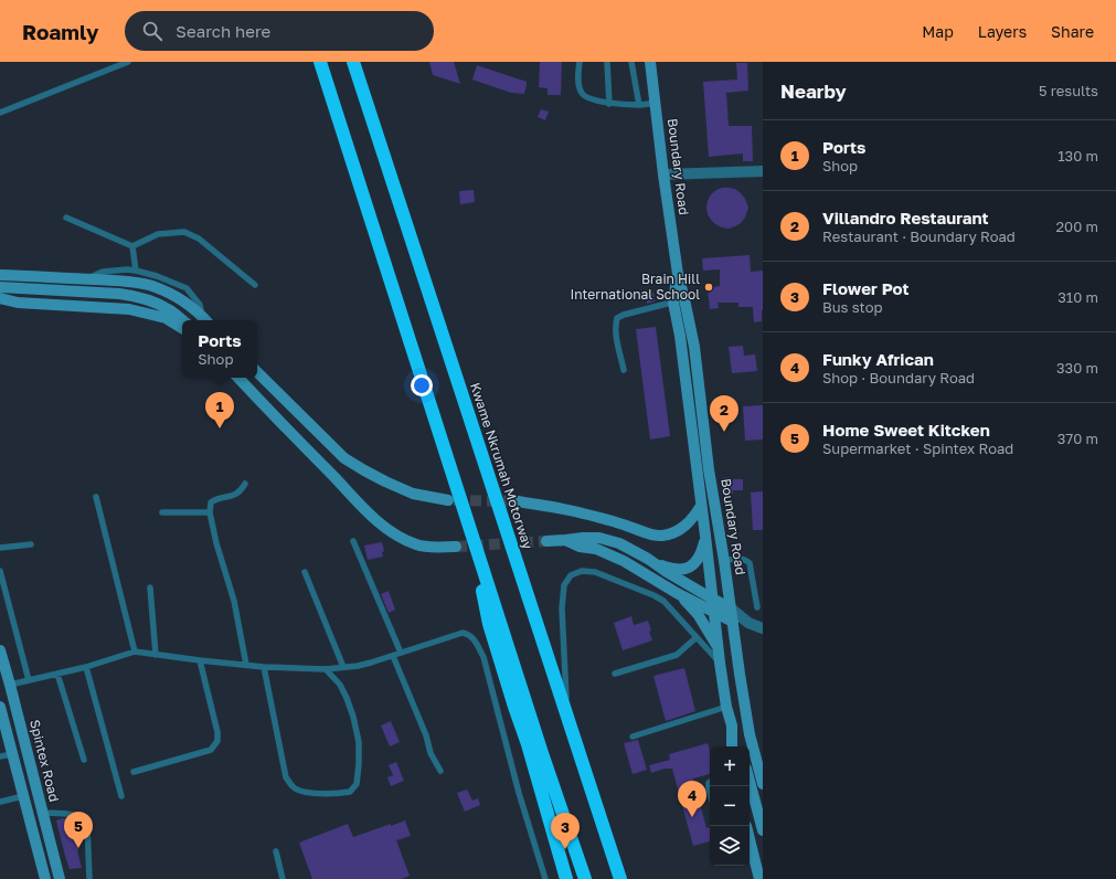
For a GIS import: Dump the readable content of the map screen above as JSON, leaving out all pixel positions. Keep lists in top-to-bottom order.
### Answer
{
  "streets": {
    "highway": ["Kwame Nkrumah Motorway"],
    "main road": ["Boundary Road", "Spintex Road"]
  },
  "places": ["Brain Hill International School"],
  "page": {
    "header": "Roamly",
    "search": "Search here",
    "nav": ["Map", "Layers", "Share"],
    "heading": ["Nearby", "5 results"],
    "list": [
      {
        "mark": "1",
        "name": "Ports",
        "note": "Shop",
        "value": "130 m"
      },
      {
        "mark": "2",
        "name": "Villandro Restaurant",
        "note": "Restaurant · Boundary Road",
        "value": "200 m"
      },
      {
        "mark": "3",
        "name": "Flower Pot",
        "note": "Bus stop",
        "value": "310 m"
      },
      {
        "mark": "4",
        "name": "Funky African",
        "note": "Shop · Boundary Road",
        "value": "330 m"
      },
      {
        "mark": "5",
        "name": "Home Sweet Kitcken",
        "note": "Supermarket · Spintex Road",
        "value": "370 m"
      }
    ],
    "popup": ["Ports", "Shop"],
    "pins": [
      "1",
      "2",
      "4",
      "5",
      "3"
    ],
    "map_buttons": ["+", "−"]
  }
}
